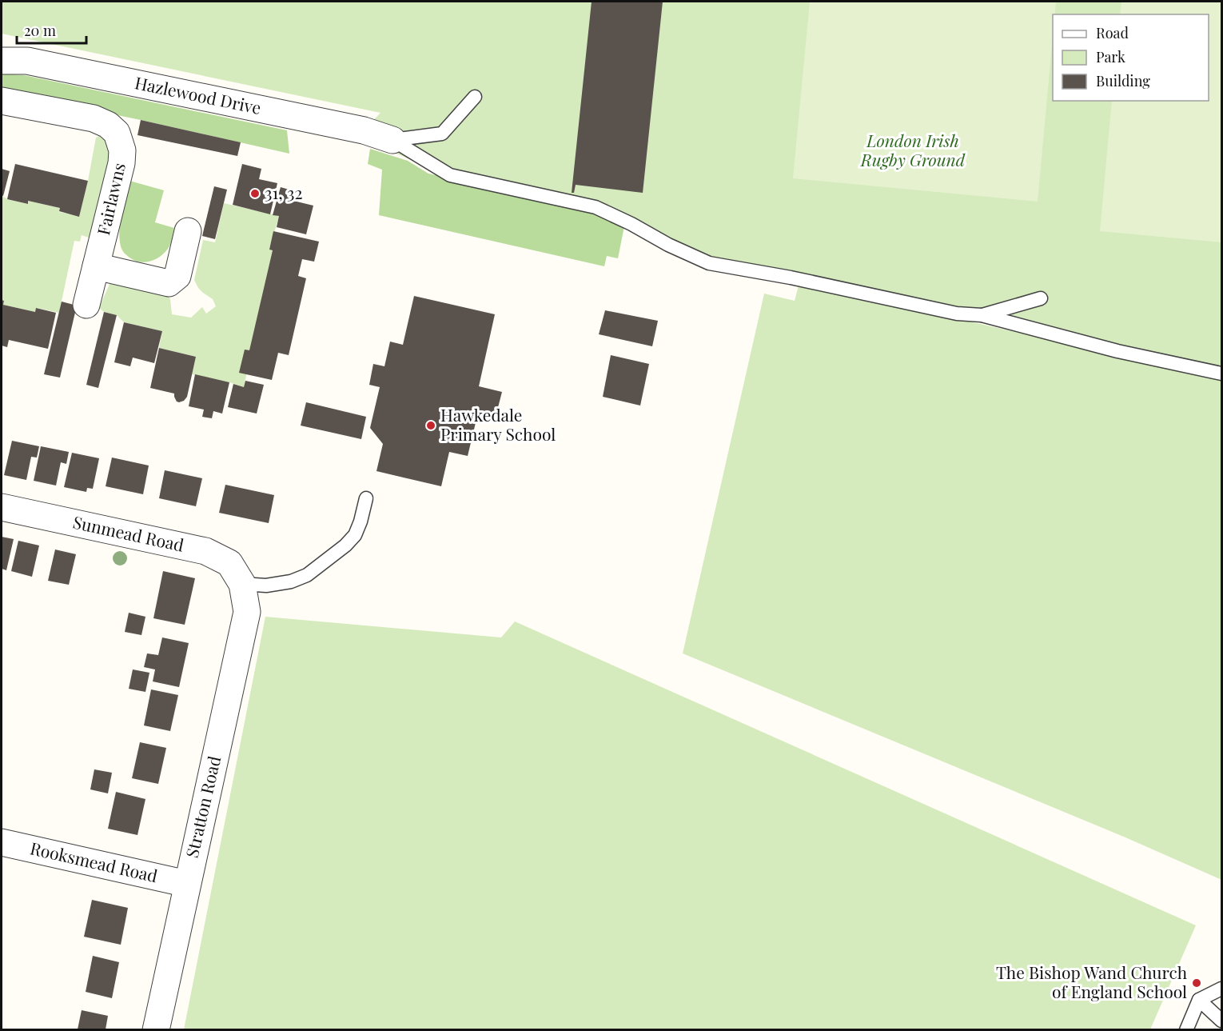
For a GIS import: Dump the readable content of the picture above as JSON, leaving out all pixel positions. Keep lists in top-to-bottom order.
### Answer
{
  "streets": {
    "street": [
      "Hazlewood Drive",
      "Fairlawns",
      "Sunmead Road",
      "Stratton Road",
      "Rooksmead Road"
    ]
  },
  "crossings": [
    ["Sunmead Road", "Stratton Road"],
    ["Stratton Road", "Rooksmead Road"]
  ],
  "parks": ["London Irish Rugby Ground"],
  "places": ["31, 32", "Hawkedale Primary School", "The Bishop Wand Church of England School"],
  "legend": ["Road", "Park", "Building"],
  "scale_bar": "20 m"
}
